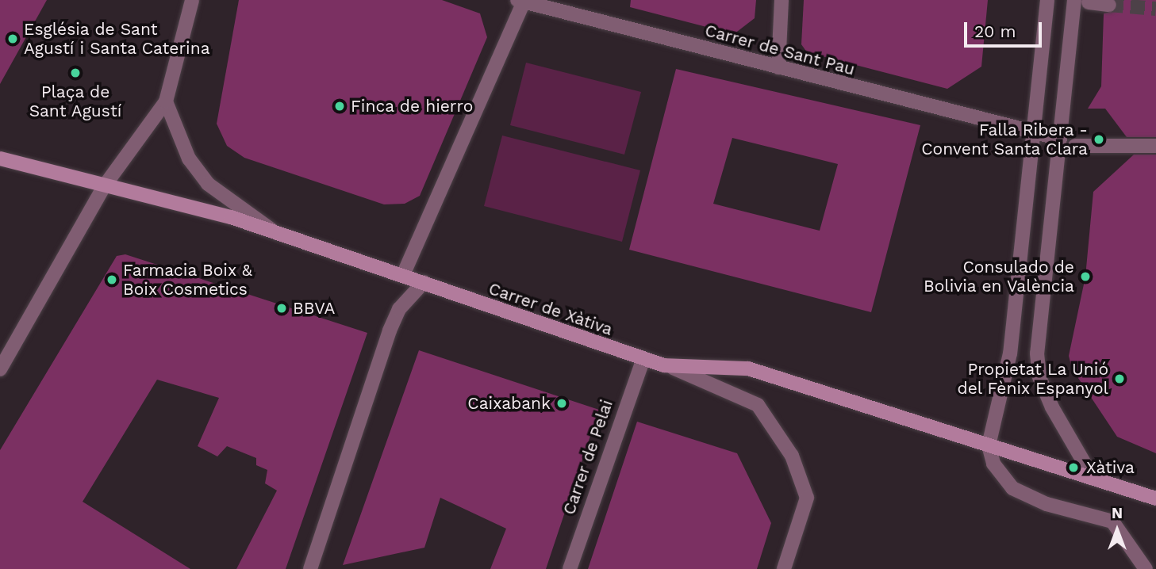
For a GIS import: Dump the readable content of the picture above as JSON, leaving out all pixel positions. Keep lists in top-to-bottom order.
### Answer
{
  "streets": {
    "main road": ["Carrer de Xàtiva"],
    "street": ["Carrer de Sant Pau", "Carrer de Pelai"]
  },
  "crossings": [
    ["Carrer de Xàtiva", "Carrer de Pelai"]
  ],
  "places": [
    "Església de Sant Agustí i Santa Caterina",
    "Plaça de Sant Agustí",
    "Finca de hierro",
    "Falla Ribera - Convent Santa Clara",
    "Consulado de Bolivia en València",
    "Farmacia Boix & Boix Cosmetics",
    "BBVA",
    "Propietat La Unió del Fènix Espanyol",
    "Caixabank",
    "Xàtiva"
  ],
  "scale_bar": "20 m",
  "north": "top"
}
